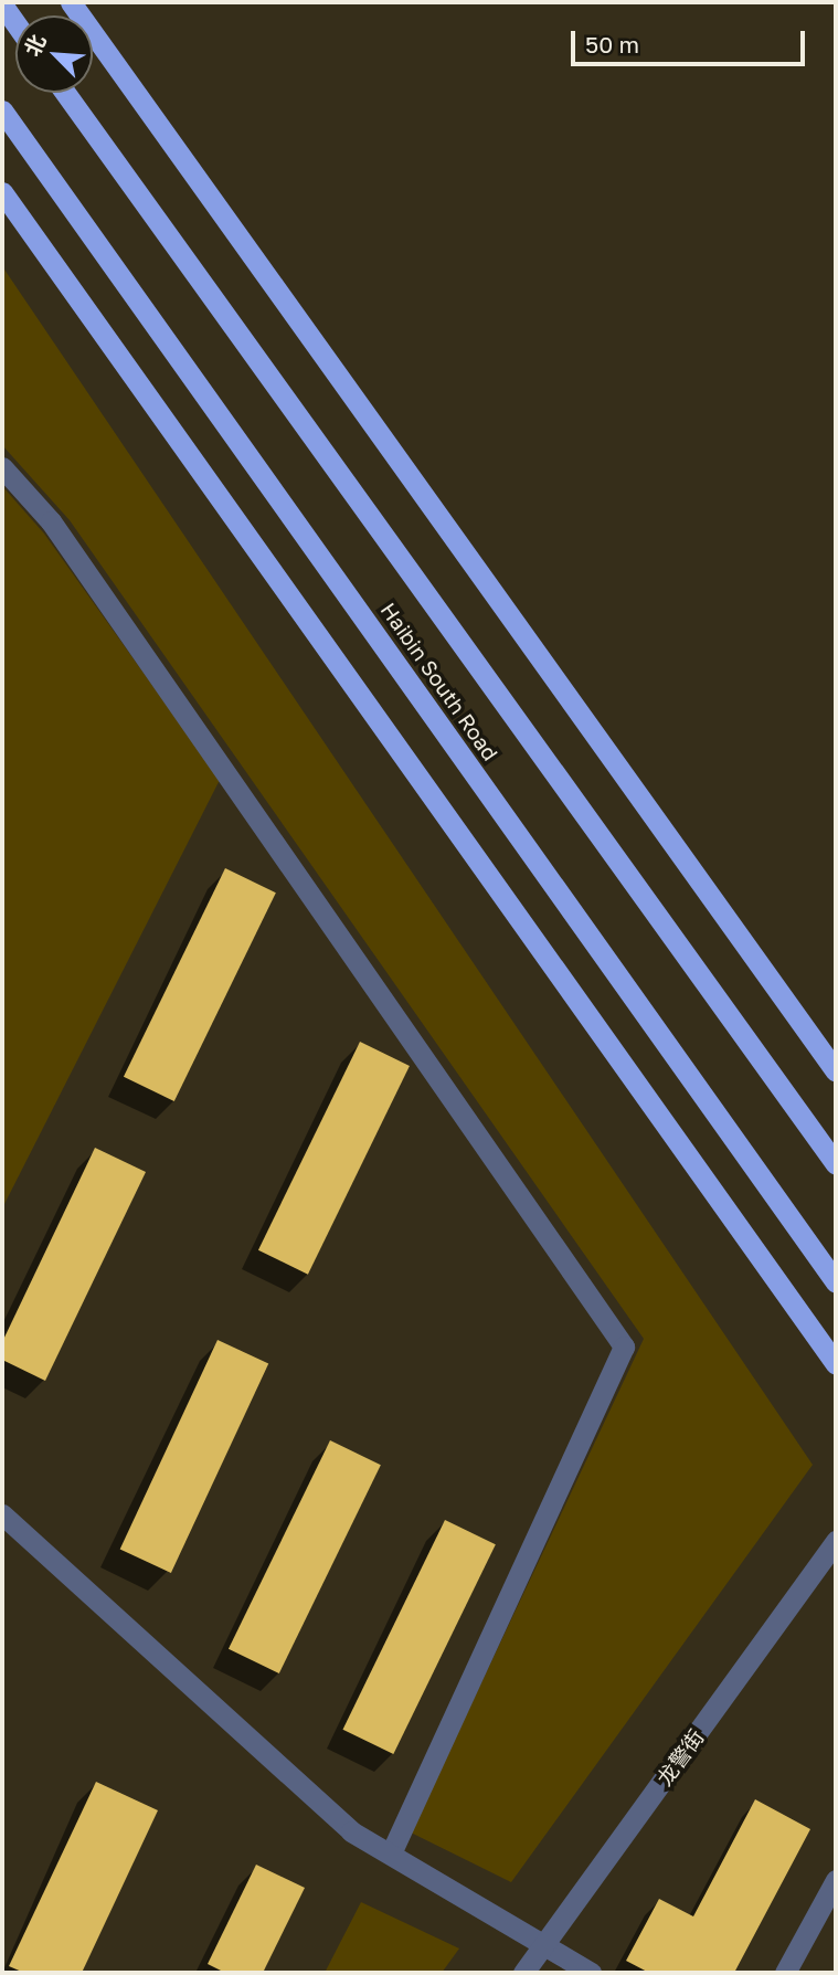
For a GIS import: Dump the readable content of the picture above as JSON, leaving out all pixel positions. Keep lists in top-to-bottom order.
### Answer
{
  "streets": {
    "highway": ["Haibin South Road"],
    "street": ["龙警街"]
  },
  "scale_bar": "50 m",
  "north": "top left"
}
